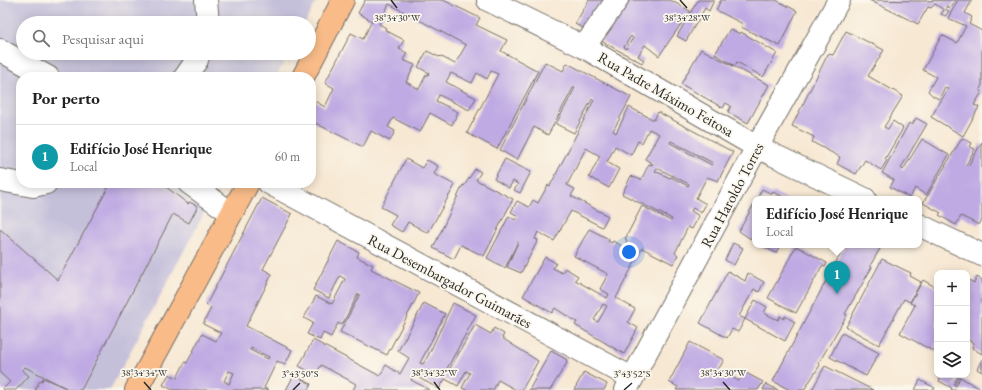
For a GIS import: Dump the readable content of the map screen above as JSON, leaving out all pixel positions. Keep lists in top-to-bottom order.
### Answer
{
  "streets": {
    "street": ["Rua Padre Máximo Feitosa", "Rua Haroldo Torres", "Rua Desembargador Guimarães"]
  },
  "crossings": [
    ["Rua Padre Máximo Feitosa", "Rua Haroldo Torres"],
    ["Rua Haroldo Torres", "Rua Desembargador Guimarães"]
  ],
  "page": {
    "search": "Pesquisar aqui",
    "heading": "Por perto",
    "list": [
      {
        "mark": "1",
        "name": "Edifício José Henrique",
        "note": "Local",
        "value": "60 m"
      }
    ],
    "popup": ["Edifício José Henrique", "Local"],
    "pins": "1",
    "map_buttons": ["+", "−"]
  },
  "coordinates": [
    "38°34'28\"W",
    "38°34'30\"W",
    "38°34'34\"W",
    "38°34'32\"W",
    "3°43'50\"S",
    "3°43'52\"S"
  ]
}
